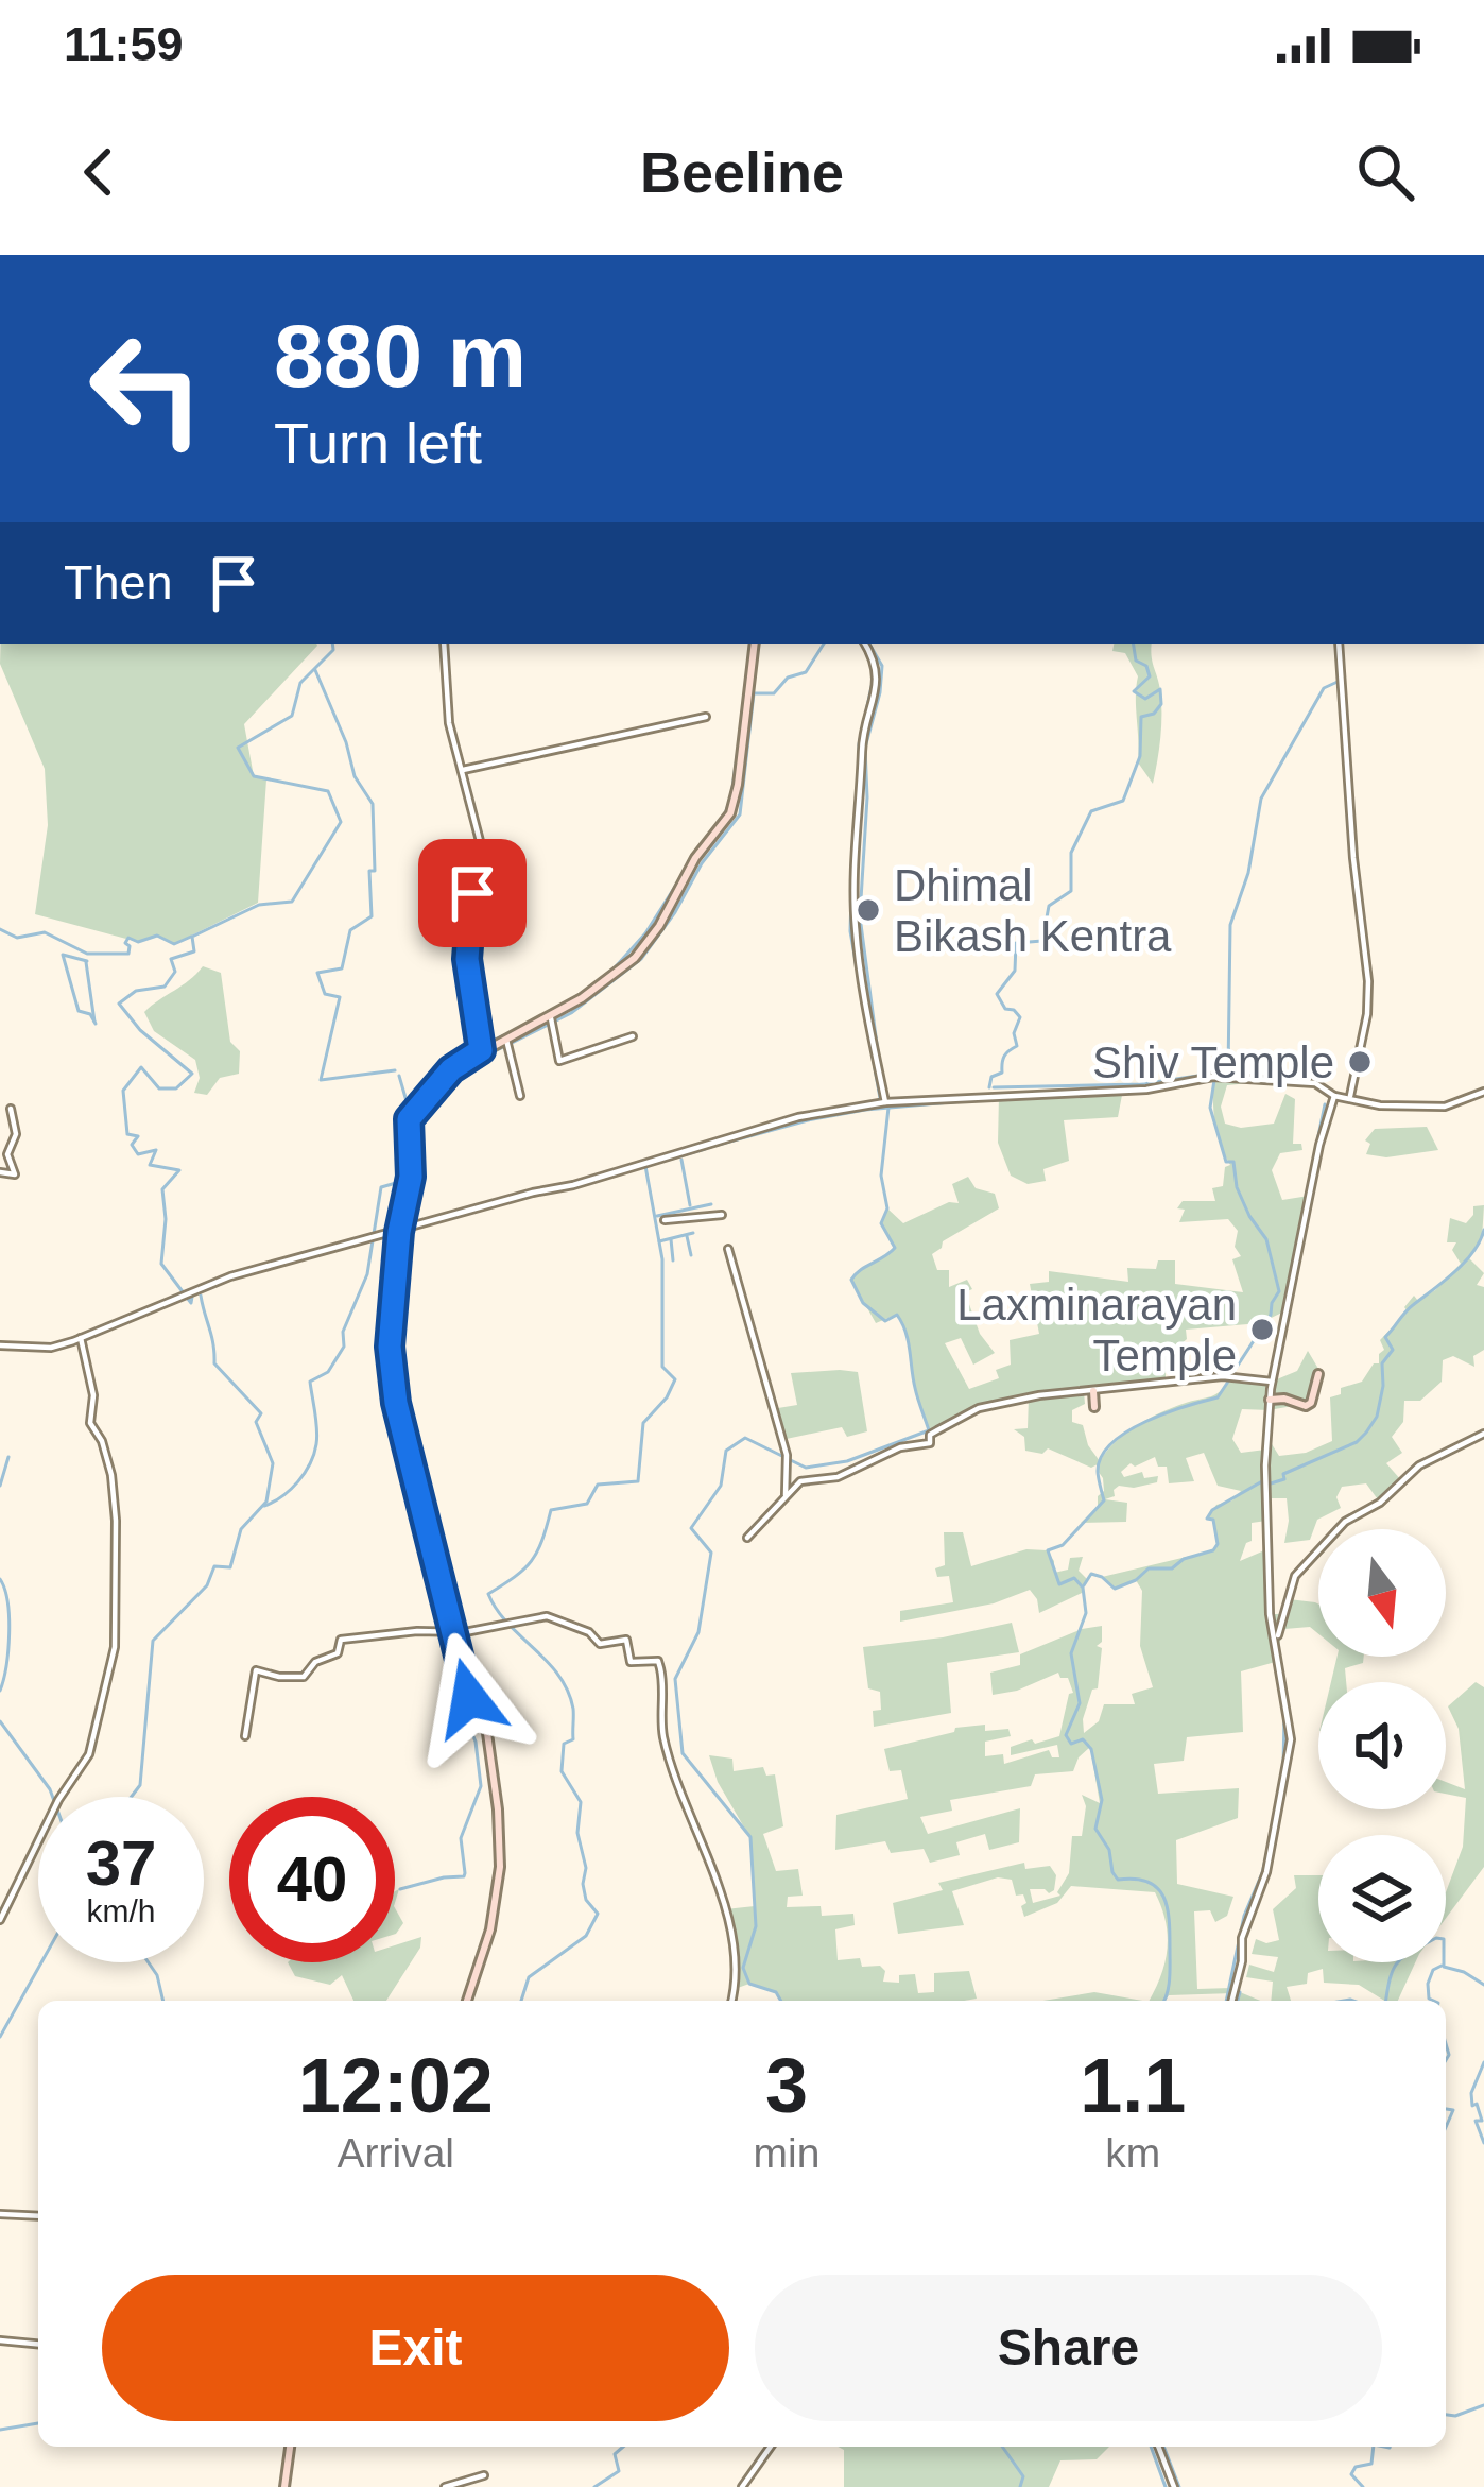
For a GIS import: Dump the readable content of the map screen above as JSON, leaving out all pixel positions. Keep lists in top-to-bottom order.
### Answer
{
  "places": ["Dhimal Bikash Kentra", "Shiv Temple", "Laxminarayan Temple"],
  "north": "bottom",
  "page": {
    "status": "11:59",
    "header": "Beeline",
    "turn": ["880 m", "Turn left"],
    "then": "Then",
    "speed": "37 km/h",
    "limit": "40",
    "eta": [
      "12:02",
      "Arrival",
      "3",
      "min",
      "1.1",
      "km"
    ],
    "buttons": ["Exit", "Share"]
  }
}
